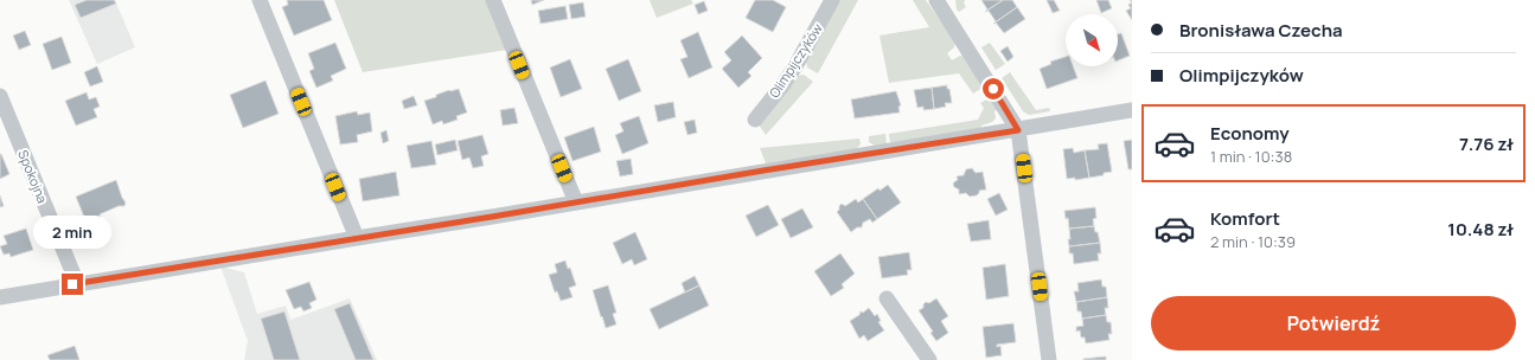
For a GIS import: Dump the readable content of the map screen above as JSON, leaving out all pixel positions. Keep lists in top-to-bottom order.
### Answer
{
  "streets": {
    "street": ["Olimpijczyków", "Spokojna"]
  },
  "north": "bottom right",
  "page": {
    "banner": ["Bronisława Czecha", "Olimpijczyków"],
    "list": [
      {
        "name": "Economy",
        "note": "1 min · 10:38",
        "value": "7.76 zł"
      },
      {
        "name": "Komfort",
        "note": "2 min · 10:39",
        "value": "10.48 zł"
      }
    ],
    "bubble": "2 min",
    "buttons": "Potwierdź"
  }
}
